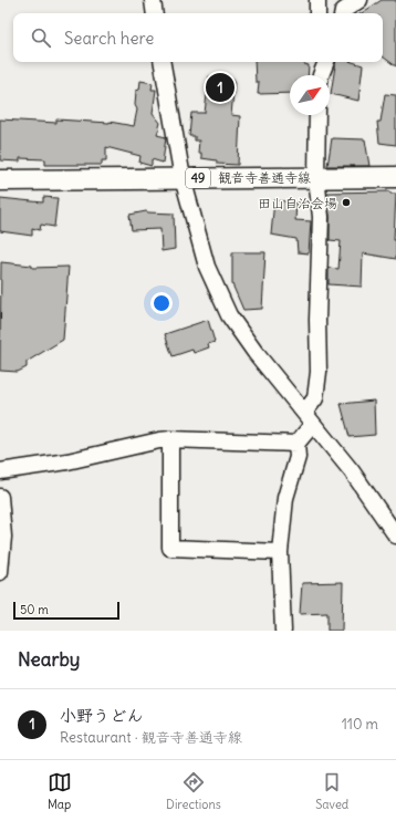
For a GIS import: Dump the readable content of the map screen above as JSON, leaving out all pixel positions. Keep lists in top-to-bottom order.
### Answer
{
  "streets": {
    "main road": ["観音寺善通寺線", "49"]
  },
  "places": ["田山自治会場"],
  "scale_bar": "50 m",
  "north": "top right",
  "page": {
    "search": "Search here",
    "pins": "1",
    "scale": "50 m",
    "heading": "Nearby",
    "list": [
      {
        "mark": "1",
        "name": "小野うどん",
        "note": "Restaurant · 観音寺善通寺線",
        "value": "110 m"
      }
    ],
    "nav": ["Map", "Directions", "Saved"]
  }
}
